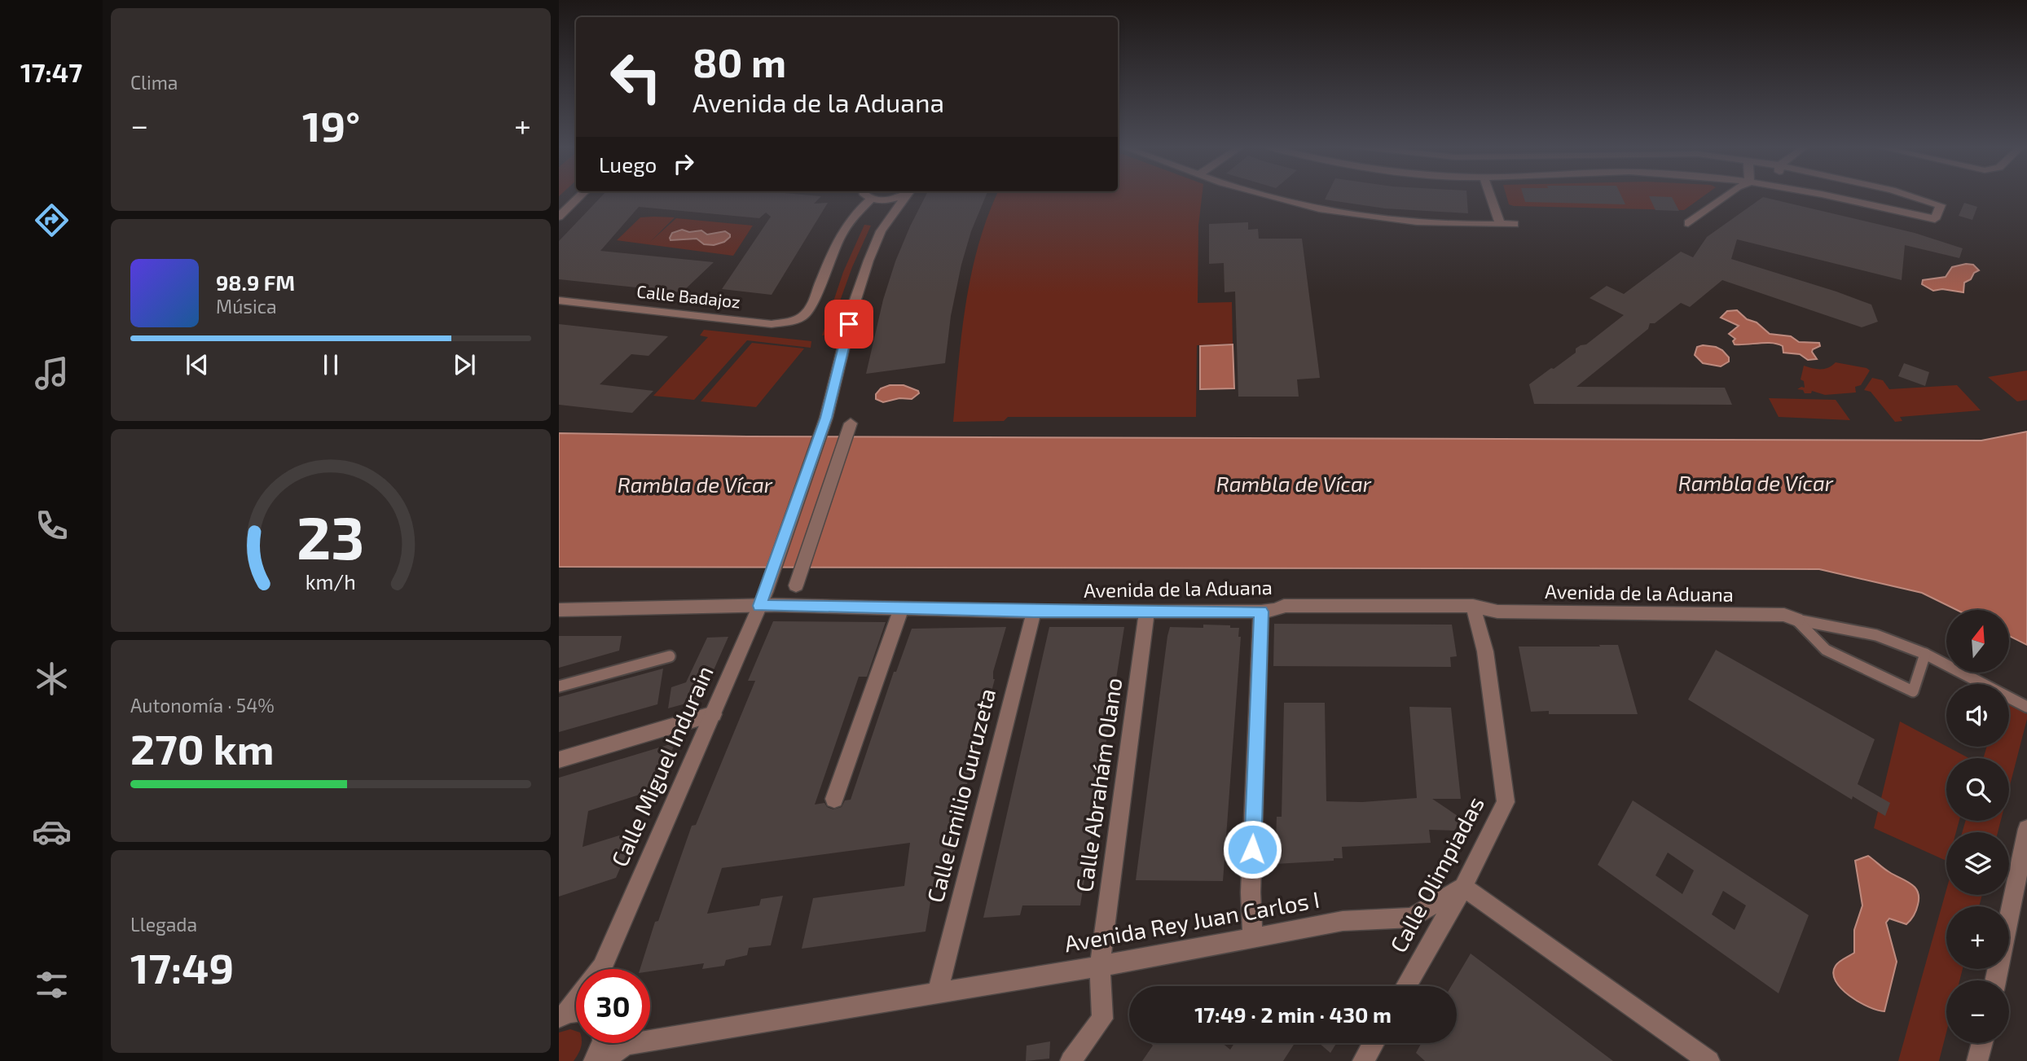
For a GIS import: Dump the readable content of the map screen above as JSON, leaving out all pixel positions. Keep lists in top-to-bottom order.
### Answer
{
  "streets": {
    "street": [
      "Calle Badajoz",
      "Avenida de la Aduana",
      "Calle Miguel Indurain",
      "Calle Abrahám Olano",
      "Calle Emilio Guruzeta",
      "Calle Olimpiadas",
      "Avenida Rey Juan Carlos I"
    ]
  },
  "crossings": [
    ["Avenida de la Aduana", "Calle Miguel Indurain"],
    ["Avenida de la Aduana", "Calle Abrahám Olano"],
    ["Avenida de la Aduana", "Calle Emilio Guruzeta"],
    ["Avenida de la Aduana", "Calle Olimpiadas"],
    ["Calle Abrahám Olano", "Avenida Rey Juan Carlos I"],
    ["Calle Emilio Guruzeta", "Avenida Rey Juan Carlos I"],
    ["Calle Olimpiadas", "Avenida Rey Juan Carlos I"]
  ],
  "water": ["Rambla de Vícar"],
  "north": "top",
  "page": {
    "tabs": "17:47",
    "tile": [
      "Clima",
      ["Autonomía · 54%", "270 km"],
      ["Llegada", "17:49"]
    ],
    "turn": ["80 m", "Avenida de la Aduana"],
    "heat": ["−", "19°", "+"],
    "then": "Luego",
    "song": ["98.9 FM", "Música"],
    "map_buttons": ["+", "−"],
    "limit": "30",
    "trip": "17:49 · 2 min · 430 m",
    "gauge": ["23", "km/h"]
  }
}
